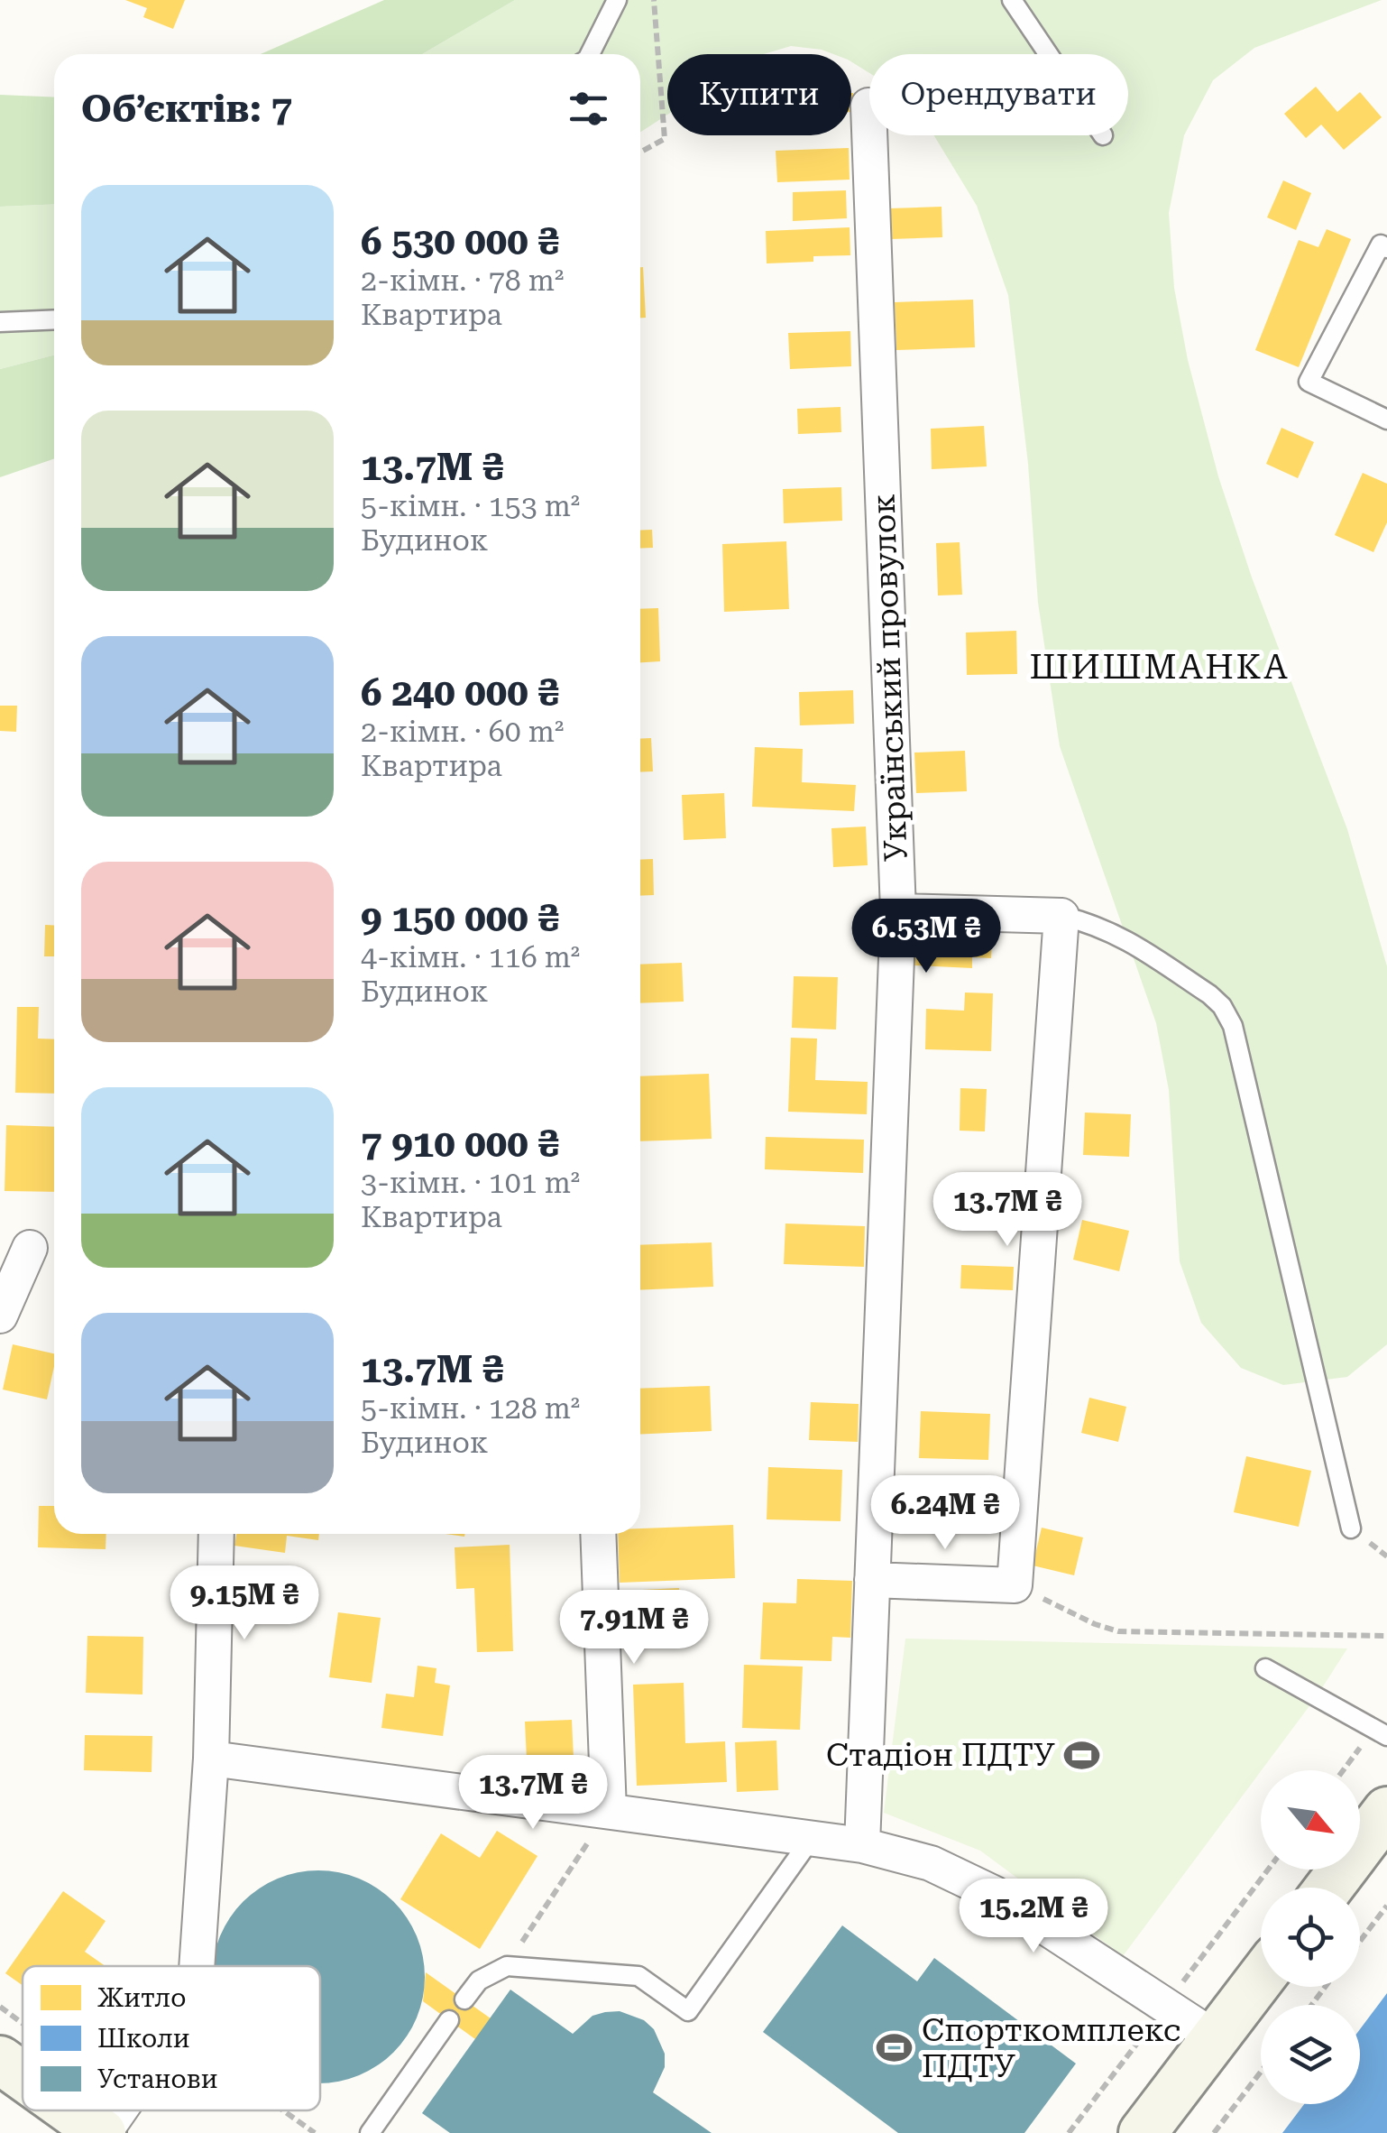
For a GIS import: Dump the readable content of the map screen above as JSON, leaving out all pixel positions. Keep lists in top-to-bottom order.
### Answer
{
  "streets": {
    "street": ["Український провулок"]
  },
  "districts": ["ШИШМАНКА"],
  "places": {
    "sports": ["Стадіон ПДТУ", "Спорткомплекс ПДТУ"]
  },
  "legend": ["Житло", "Школи", "Установи"],
  "north": "bottom right",
  "page": {
    "chip": ["Купити", "Орендувати"],
    "heading": "Об’єктів: 7",
    "list": [
      {
        "name": "6 530 000 ₴",
        "note": "2-кімн. · 78 m² · Квартира"
      },
      {
        "name": "13.7M ₴",
        "note": "5-кімн. · 153 m² · Будинок"
      },
      {
        "name": "6 240 000 ₴",
        "note": "2-кімн. · 60 m² · Квартира"
      },
      {
        "name": "9 150 000 ₴",
        "note": "4-кімн. · 116 m² · Будинок"
      },
      {
        "name": "7 910 000 ₴",
        "note": "3-кімн. · 101 m² · Квартира"
      },
      {
        "name": "13.7M ₴",
        "note": "5-кімн. · 128 m² · Будинок"
      }
    ],
    "price": [
      "6.53M ₴",
      "13.7M ₴",
      "6.24M ₴",
      "9.15M ₴",
      "7.91M ₴",
      "13.7M ₴",
      "15.2M ₴"
    ]
  }
}
